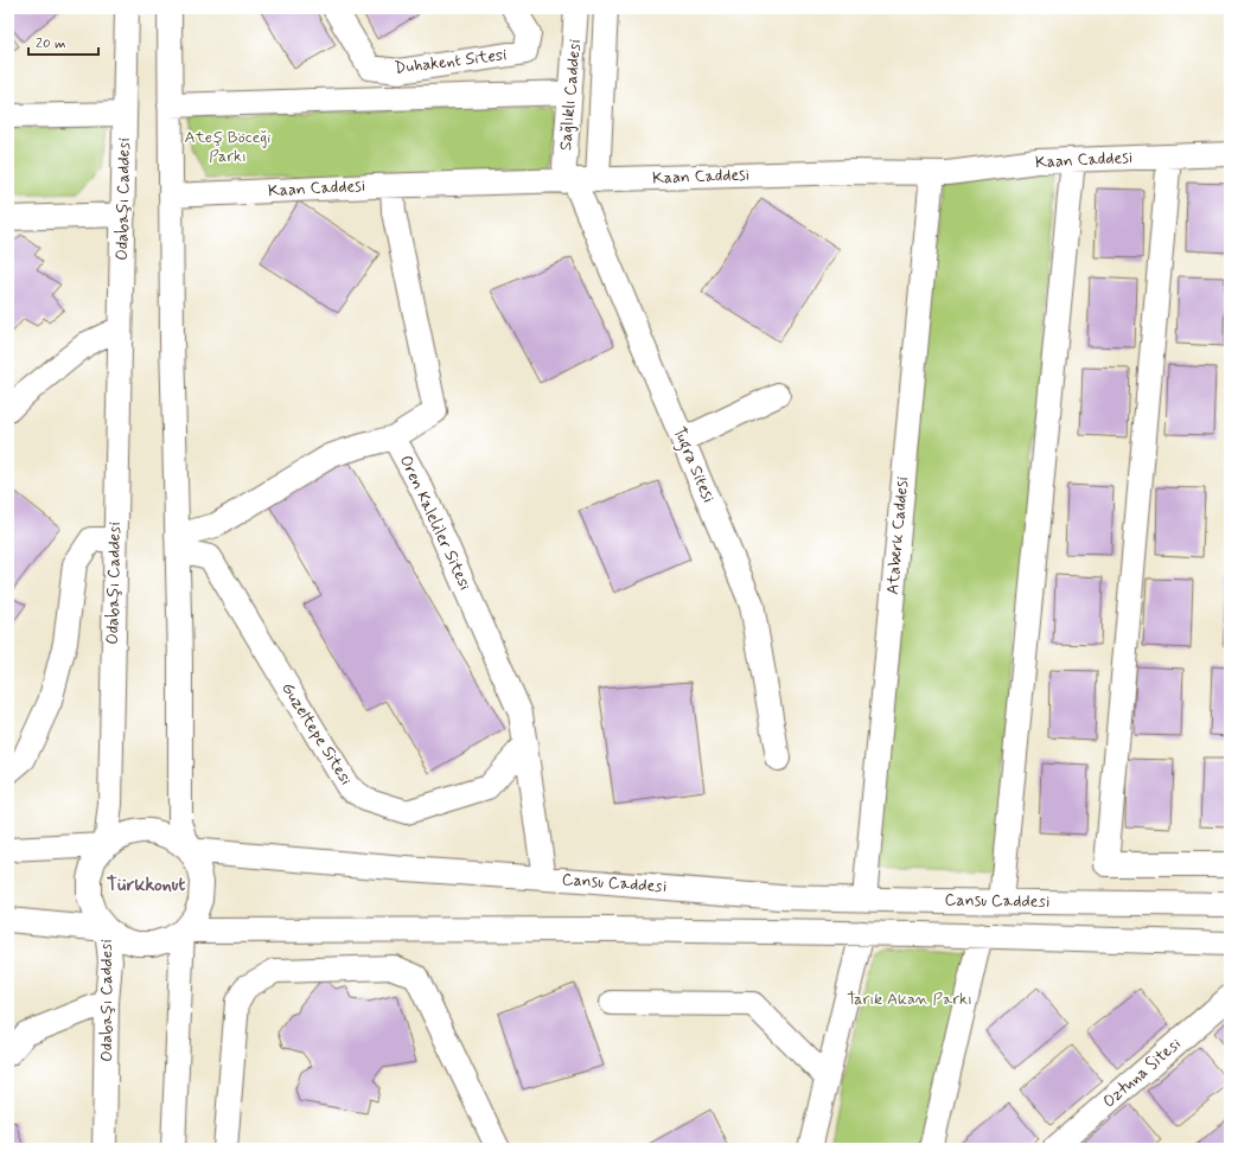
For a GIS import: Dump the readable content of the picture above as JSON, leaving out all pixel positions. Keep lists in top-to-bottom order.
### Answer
{
  "streets": {
    "street": [
      "Duhakent Sitesi",
      "Sağlıklı Caddesi",
      "Kaan Caddesi",
      "Odabaşı Caddesi",
      "Tugra Sitesi",
      "Oren Kaleliler Sitesi",
      "Ataberk Caddesi",
      "Guzeltepe Sitesi",
      "Cansu Caddesi",
      "Oztuna Sitesi"
    ]
  },
  "crossings": [
    ["Sağlıklı Caddesi", "Kaan Caddesi"],
    ["Sağlıklı Caddesi", "Tugra Sitesi"],
    ["Kaan Caddesi", "Tugra Sitesi"],
    ["Kaan Caddesi", "Oren Kaleliler Sitesi"],
    ["Kaan Caddesi", "Ataberk Caddesi"],
    ["Odabaşı Caddesi", "Cansu Caddesi"],
    ["Oren Kaleliler Sitesi", "Guzeltepe Sitesi"],
    ["Oren Kaleliler Sitesi", "Cansu Caddesi"],
    ["Ataberk Caddesi", "Cansu Caddesi"]
  ],
  "districts": ["Türkkonut"],
  "parks": ["Ateş Böceği Parkı", "Tarık Akan Parkı"],
  "scale_bar": "20 m"
}
